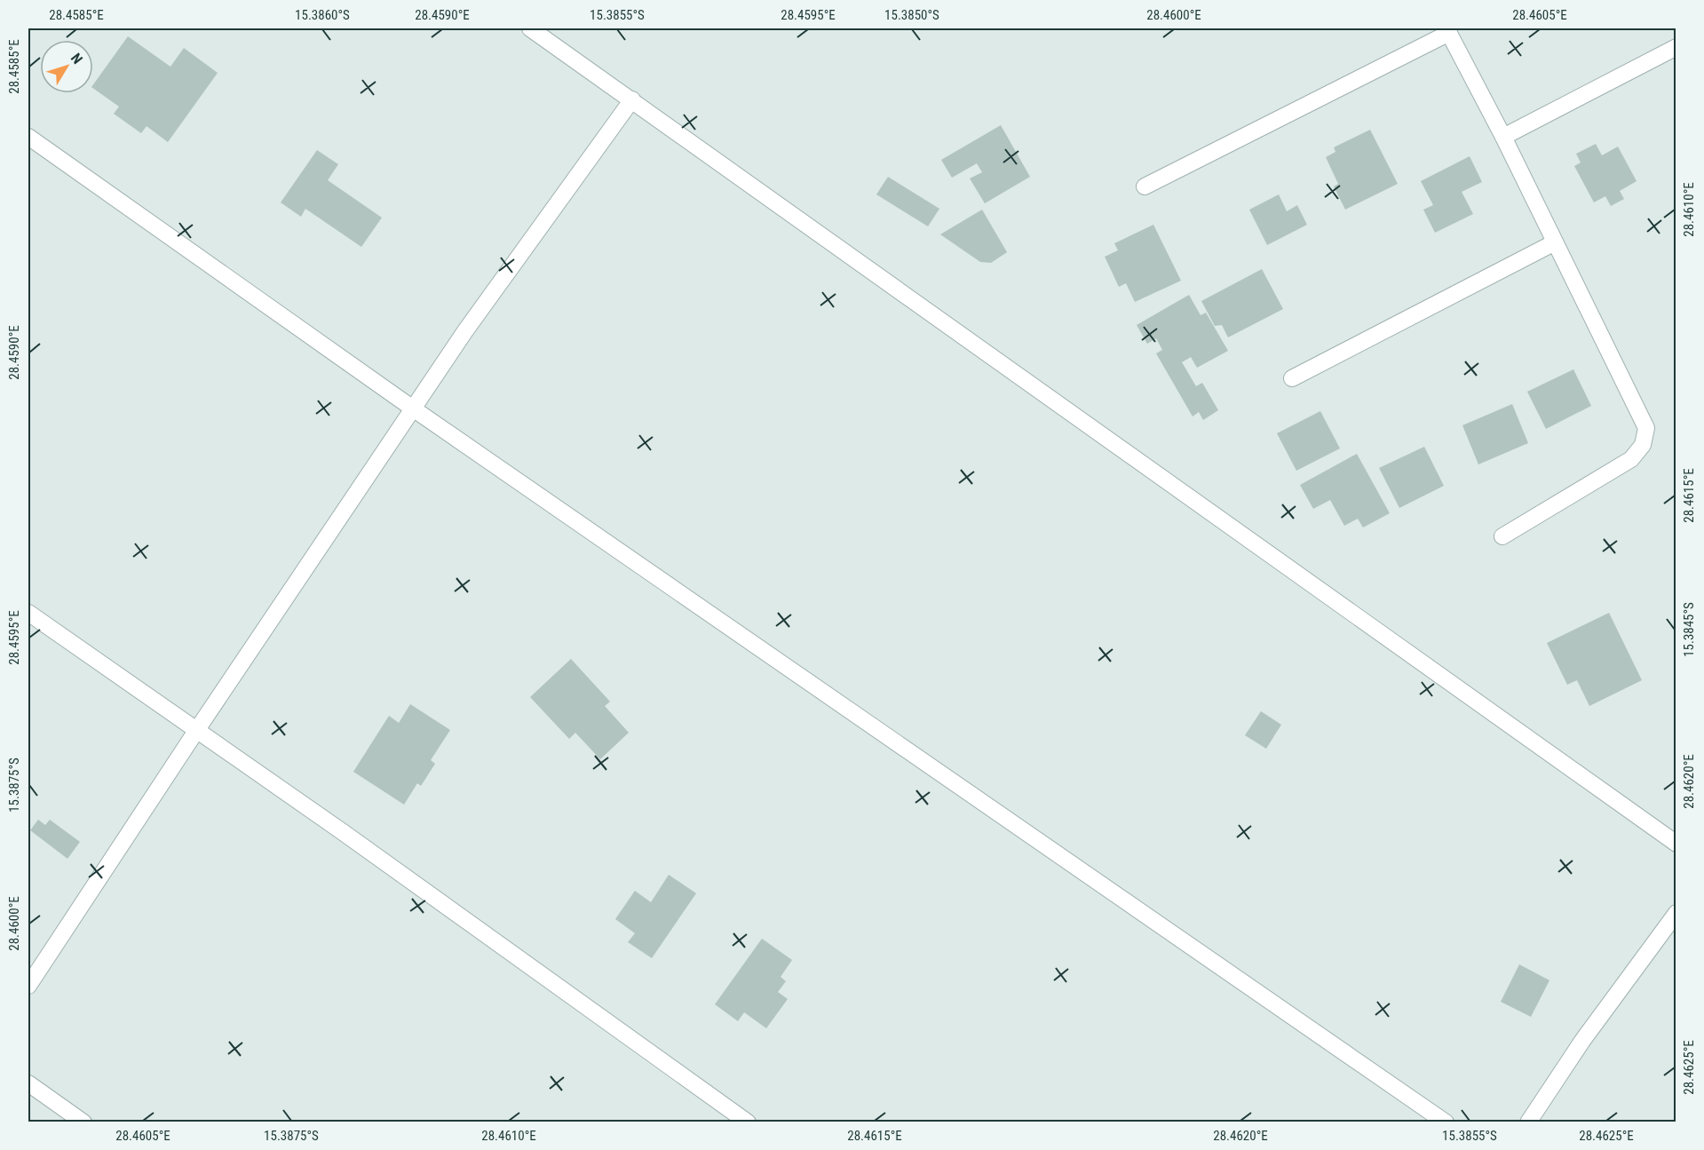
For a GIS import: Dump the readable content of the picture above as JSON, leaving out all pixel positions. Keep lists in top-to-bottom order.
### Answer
{
  "north": "top right",
  "coordinates": [
    "28.4585°E",
    "15.3860°S",
    "28.4590°E",
    "15.3855°S",
    "28.4595°E",
    "15.3850°S",
    "28.4600°E",
    "28.4605°E",
    "28.4610°E",
    "28.4615°E",
    "15.3845°S",
    "28.4620°E",
    "15.3875°S",
    "28.4625°E"
  ]
}
